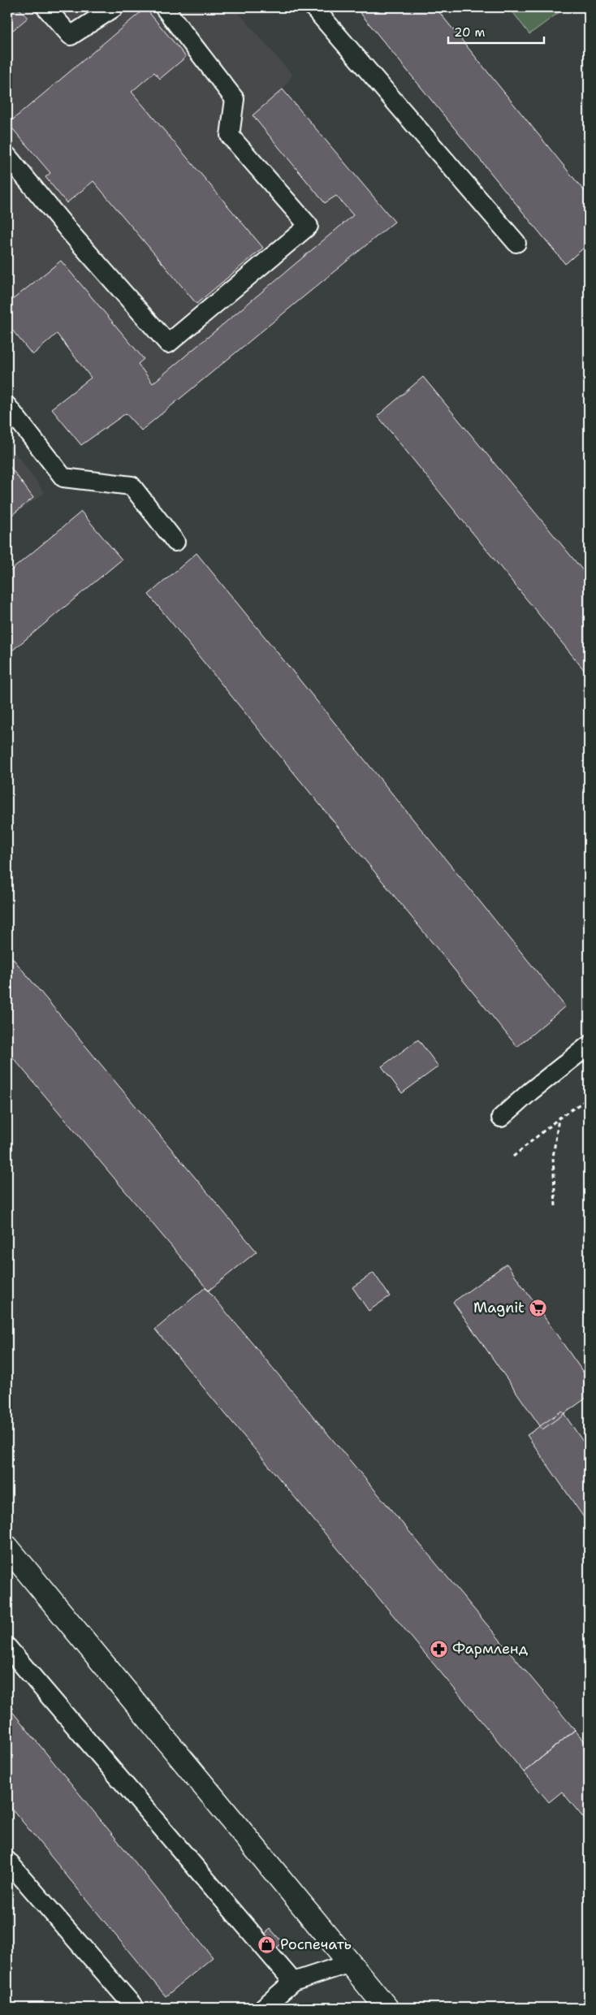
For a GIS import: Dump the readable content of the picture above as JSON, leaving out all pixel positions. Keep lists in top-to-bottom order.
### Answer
{
  "places": {
    "supermarket": ["Magnit"],
    "pharmacy": ["Фармленд"],
    "shop": ["Роспечать"]
  },
  "scale_bar": "20 m"
}
